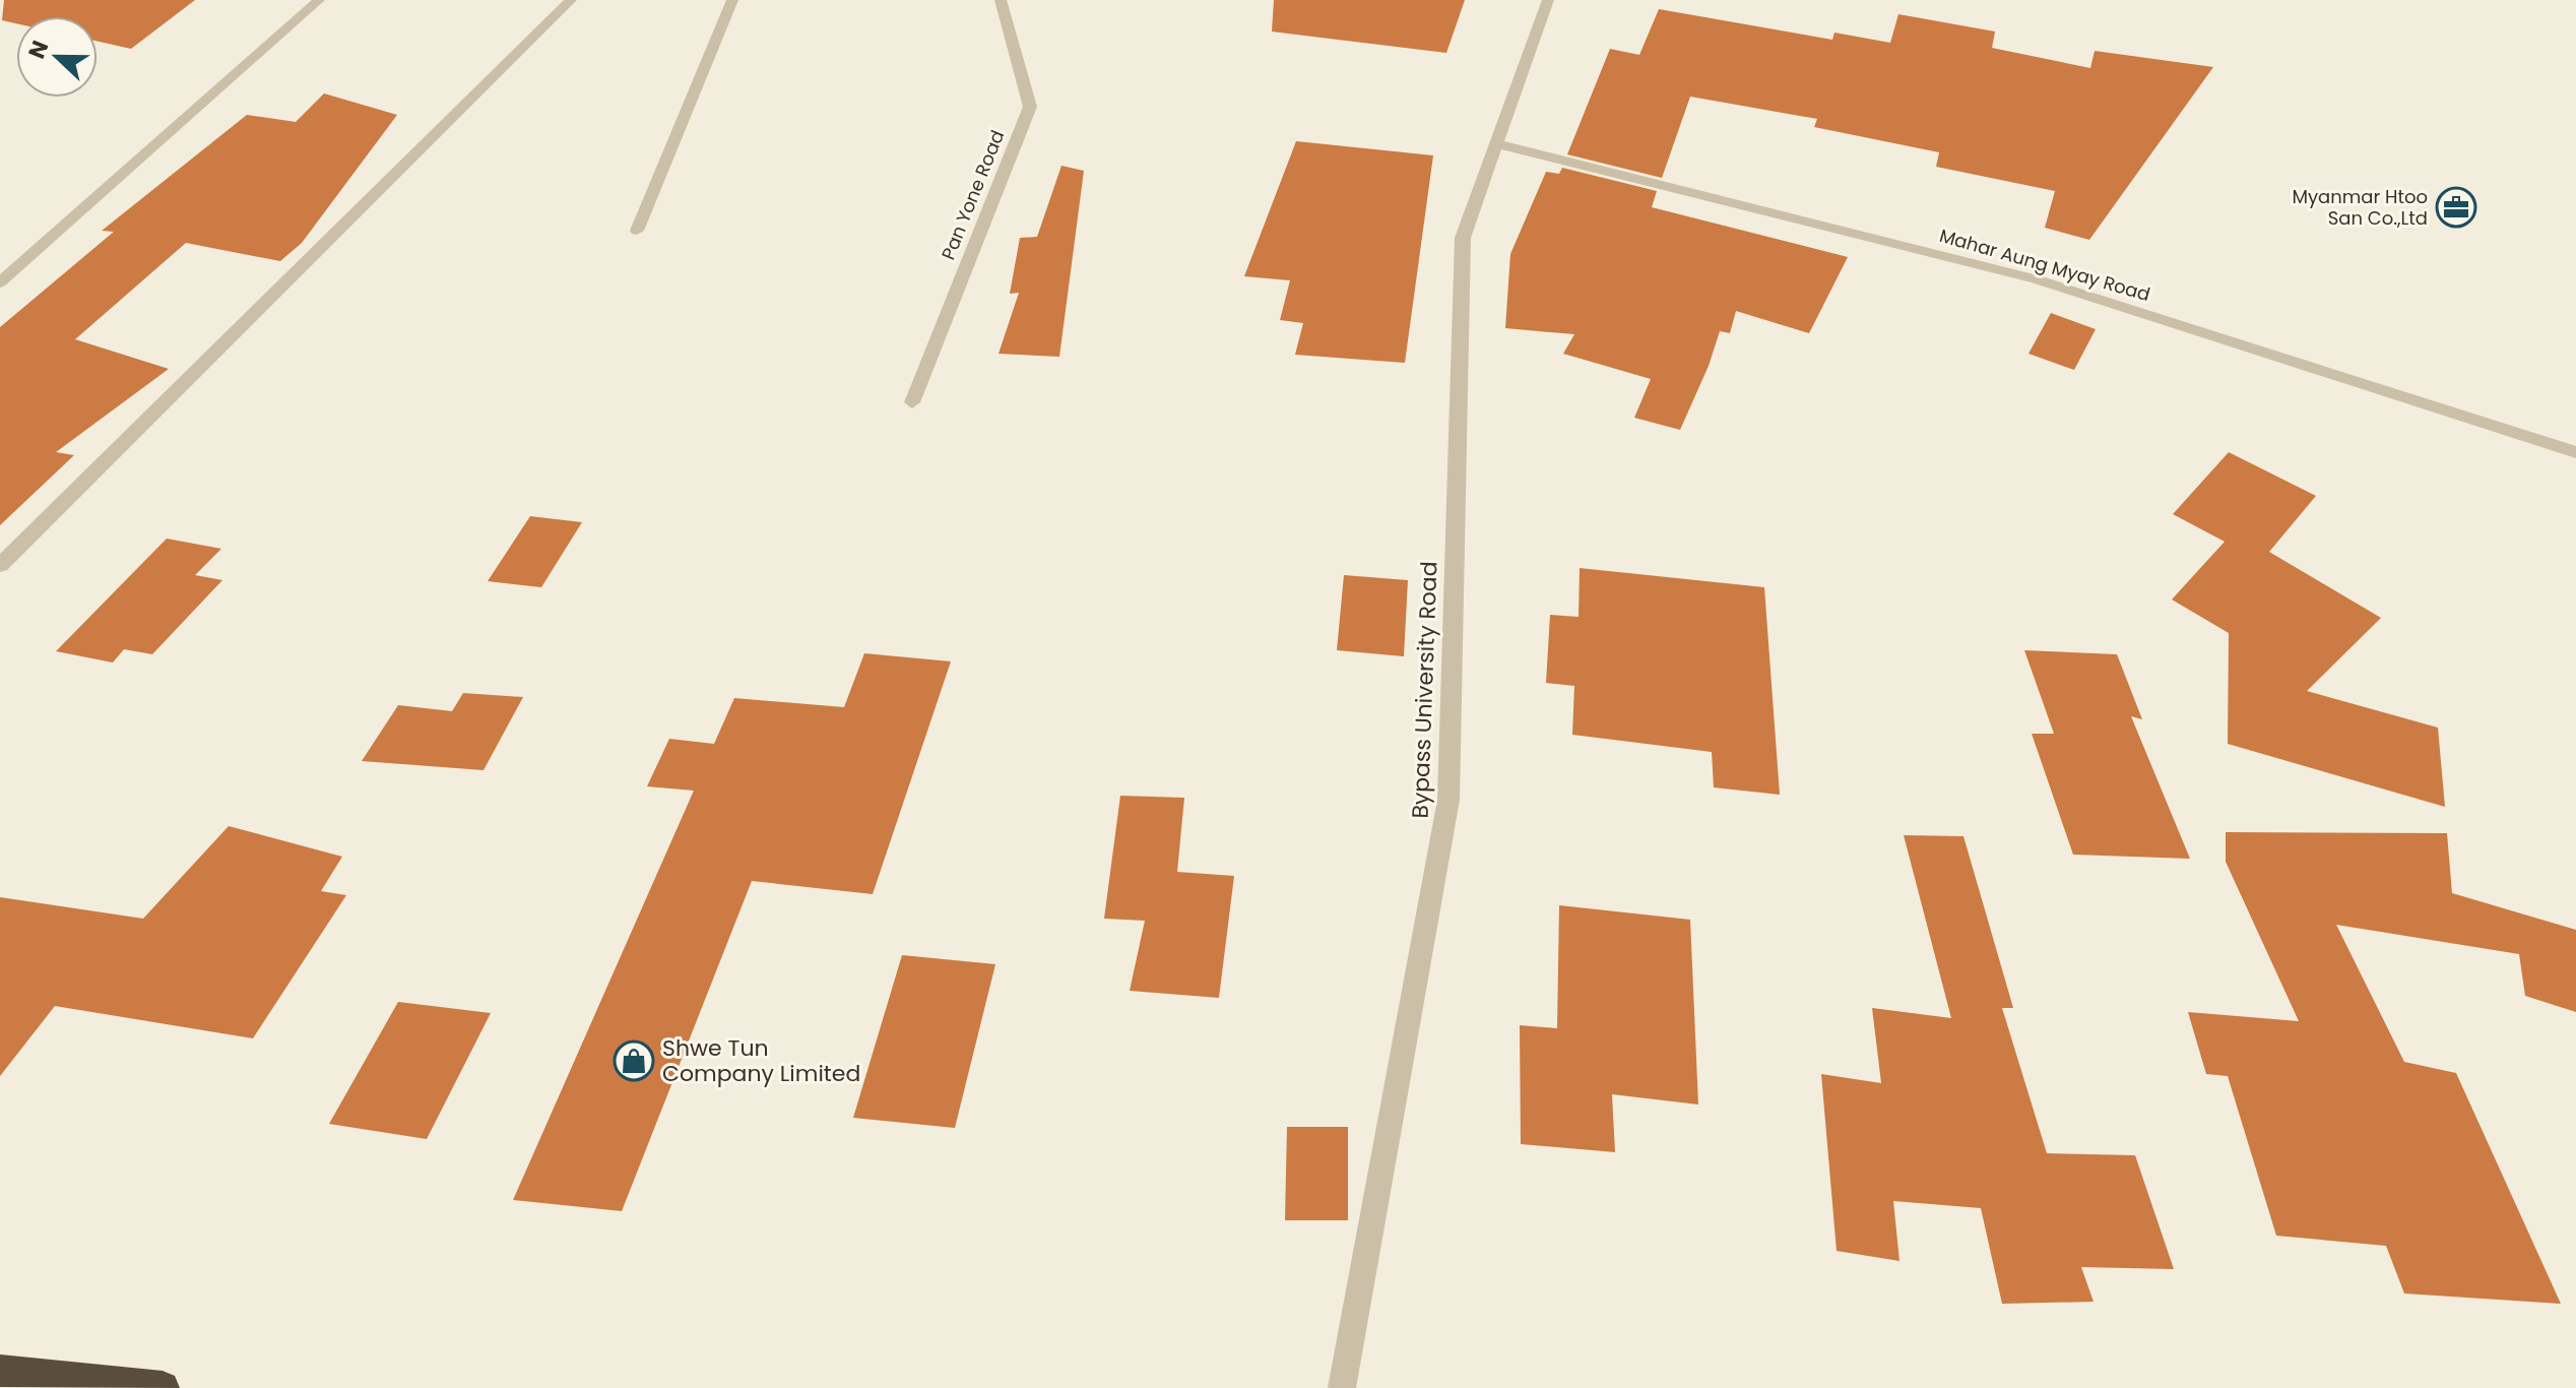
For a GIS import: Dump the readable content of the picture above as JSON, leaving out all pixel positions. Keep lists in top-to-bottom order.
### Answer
{
  "streets": {
    "street": ["Pan Yone Road", "Mahar Aung Myay Road", "Bypass University Road"]
  },
  "crossings": [
    ["Mahar Aung Myay Road", "Bypass University Road"]
  ],
  "places": {
    "office": ["Myanmar Htoo San Co.,Ltd"],
    "shop": ["Shwe Tun Company Limited"]
  },
  "north": "left"
}
